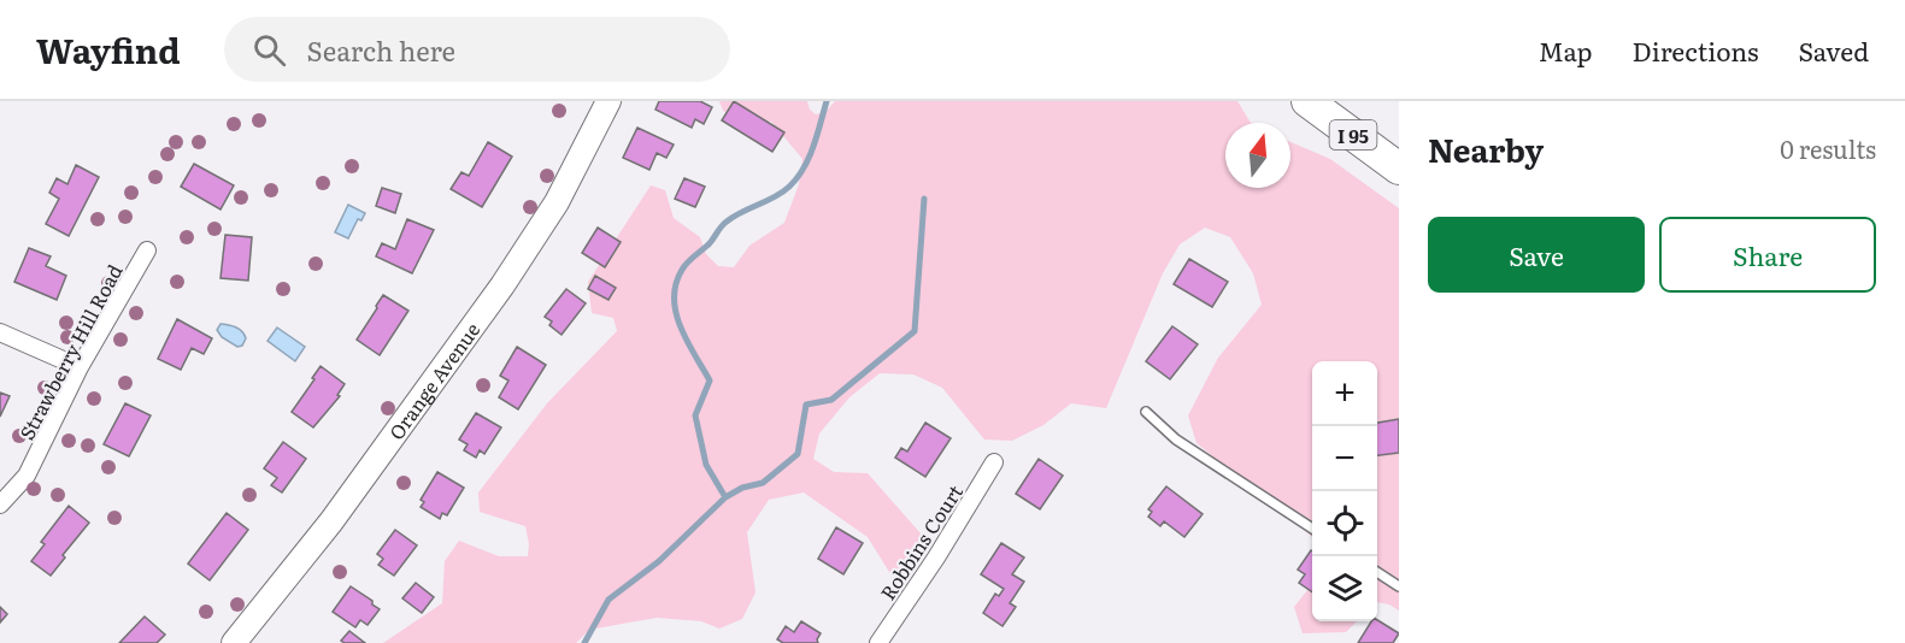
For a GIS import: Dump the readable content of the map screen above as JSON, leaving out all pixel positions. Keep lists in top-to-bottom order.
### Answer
{
  "streets": {
    "highway": ["I 95"],
    "main road": ["Orange Avenue"],
    "street": ["Strawberry Hill Road", "Robbins Court"]
  },
  "north": "top",
  "page": {
    "header": "Wayfind",
    "search": "Search here",
    "nav": ["Map", "Directions", "Saved"],
    "heading": ["Nearby", "0 results"],
    "buttons": ["Save", "Share"],
    "map_buttons": ["+", "−"]
  }
}
